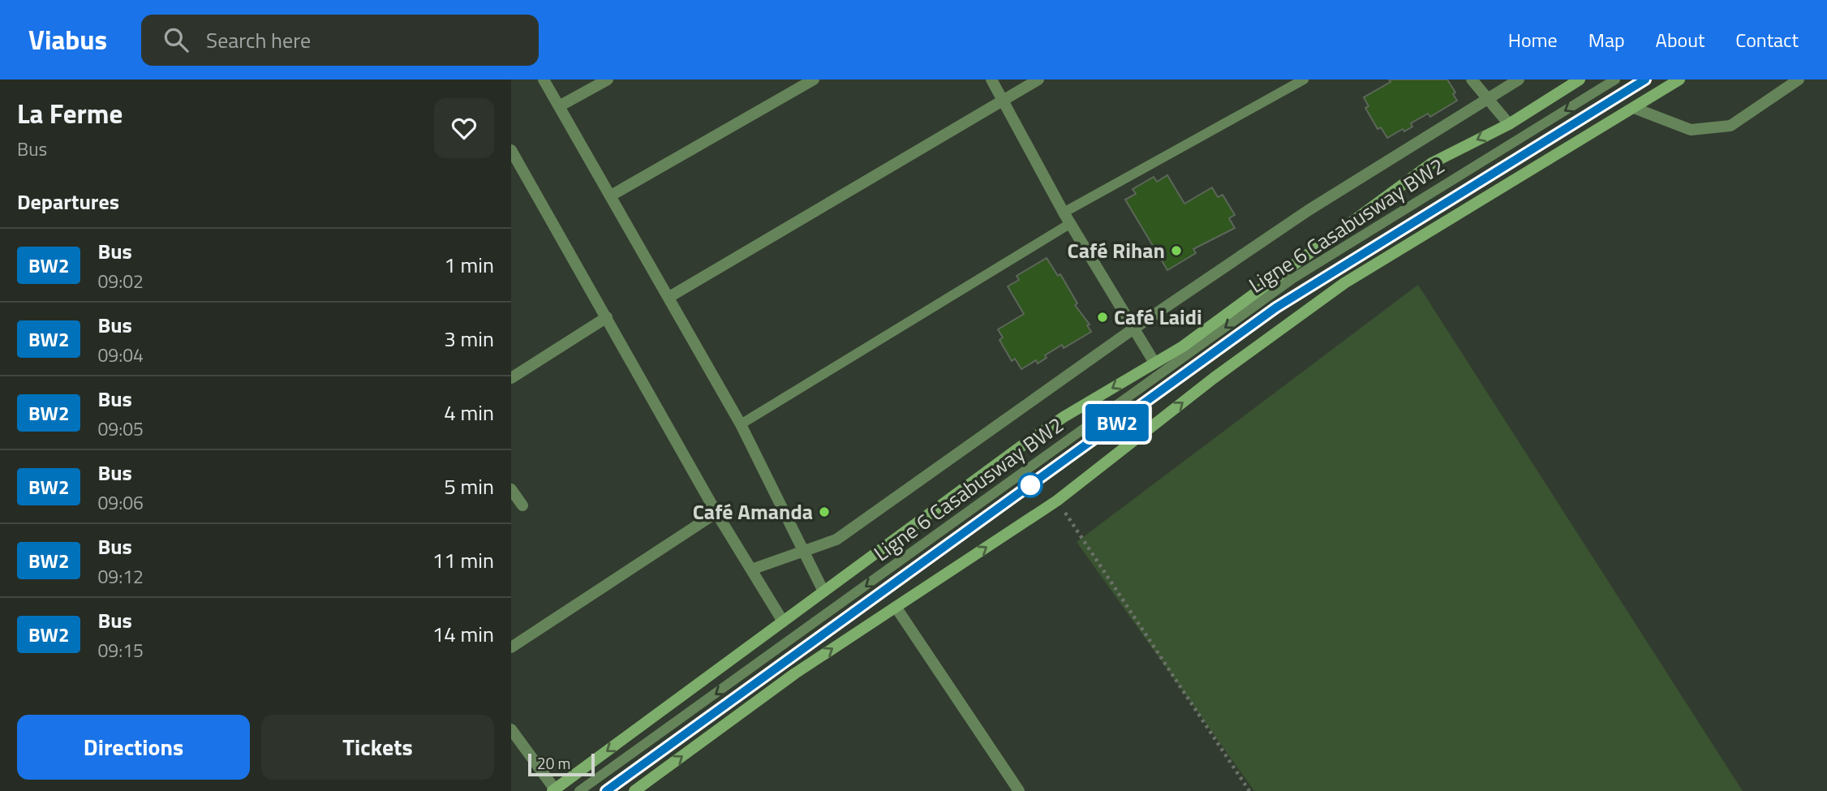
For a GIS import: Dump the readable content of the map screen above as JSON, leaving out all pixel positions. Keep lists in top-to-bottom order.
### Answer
{
  "streets": {
    "lane": ["Ligne 6 Casabusway BW2"]
  },
  "places": ["Café Rihan", "Café Laidi", "Café Amanda"],
  "lines": ["bus line BW2"],
  "scale_bar": "20 m",
  "page": {
    "header": "Viabus",
    "search": "Search here",
    "nav": [
      "Home",
      "Map",
      "About",
      "Contact"
    ],
    "heading": [
      ["La Ferme", "Bus"],
      "Departures"
    ],
    "on_map": "BW2",
    "list": [
      {
        "mark": "BW2",
        "name": "Bus",
        "note": "09:02",
        "value": "1 min"
      },
      {
        "mark": "BW2",
        "name": "Bus",
        "note": "09:04",
        "value": "3 min"
      },
      {
        "mark": "BW2",
        "name": "Bus",
        "note": "09:05",
        "value": "4 min"
      },
      {
        "mark": "BW2",
        "name": "Bus",
        "note": "09:06",
        "value": "5 min"
      },
      {
        "mark": "BW2",
        "name": "Bus",
        "note": "09:12",
        "value": "11 min"
      },
      {
        "mark": "BW2",
        "name": "Bus",
        "note": "09:15",
        "value": "14 min"
      }
    ],
    "buttons": ["Directions", "Tickets"],
    "scale": "20 m"
  }
}
